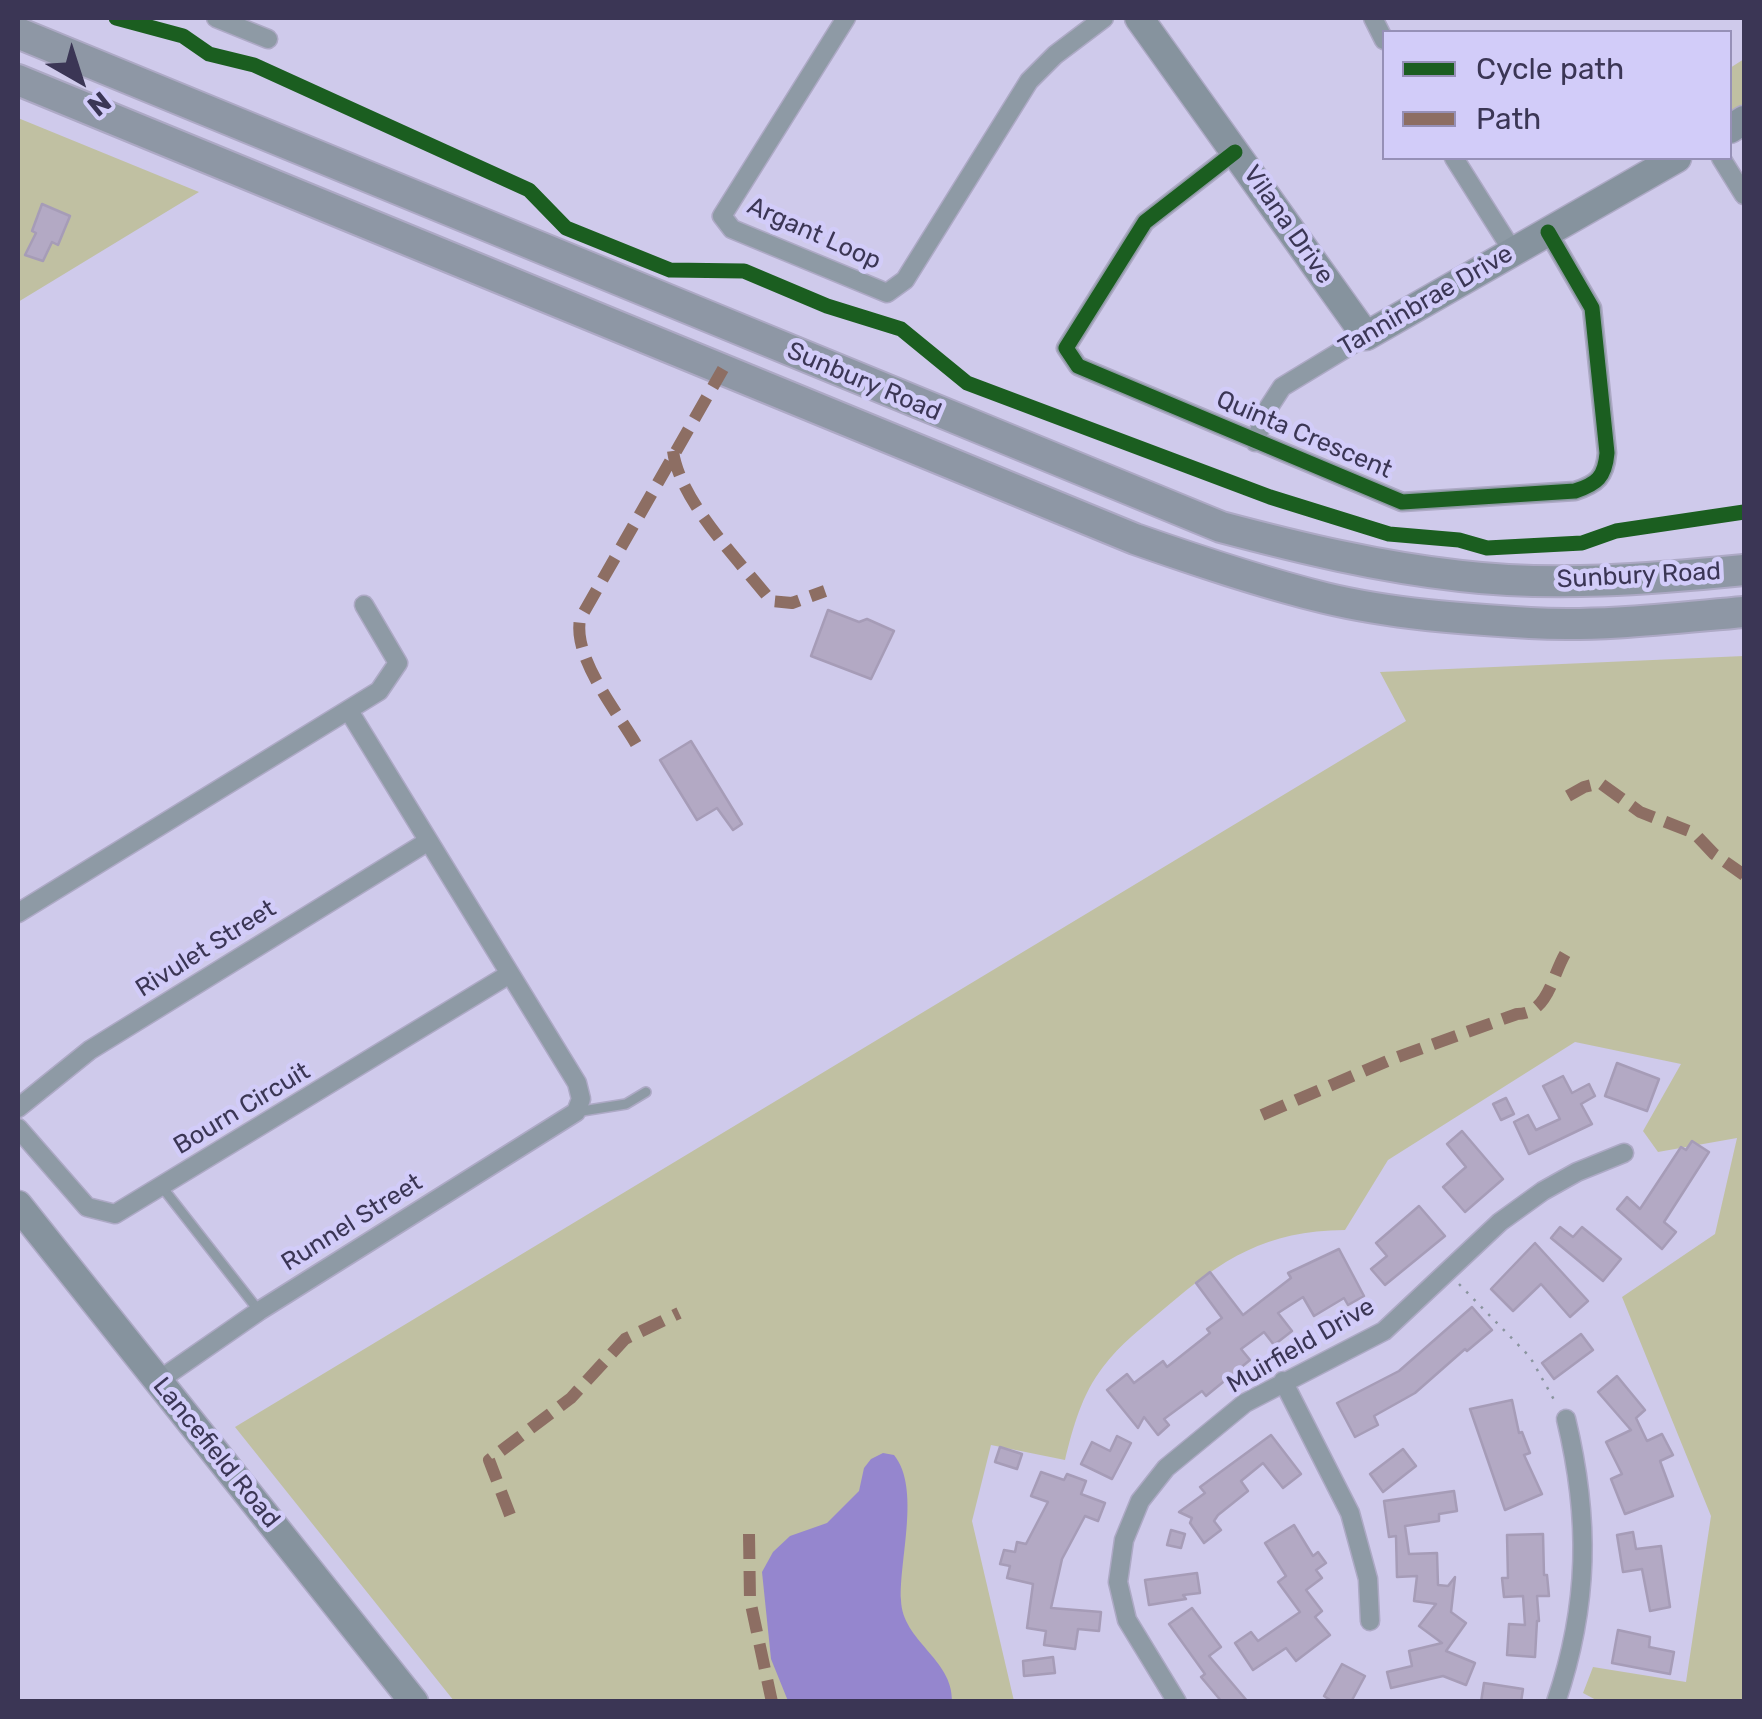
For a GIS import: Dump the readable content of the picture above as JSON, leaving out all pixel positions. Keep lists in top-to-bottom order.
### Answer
{
  "streets": {
    "main road": ["Sunbury Road"],
    "street": [
      "Vilana Drive",
      "Argant Loop",
      "Tanninbrae Drive",
      "Quinta Crescent",
      "Rivulet Street",
      "Bourn Circuit",
      "Runnel Street",
      "Muirfield Drive",
      "Lancefield Road"
    ]
  },
  "crossings": [
    ["Vilana Drive", "Tanninbrae Drive"],
    ["Vilana Drive", "Quinta Crescent"],
    ["Tanninbrae Drive", "Quinta Crescent"],
    ["Runnel Street", "Lancefield Road"]
  ],
  "legend": ["Cycle path", "Path"],
  "north": "bottom right"
}
